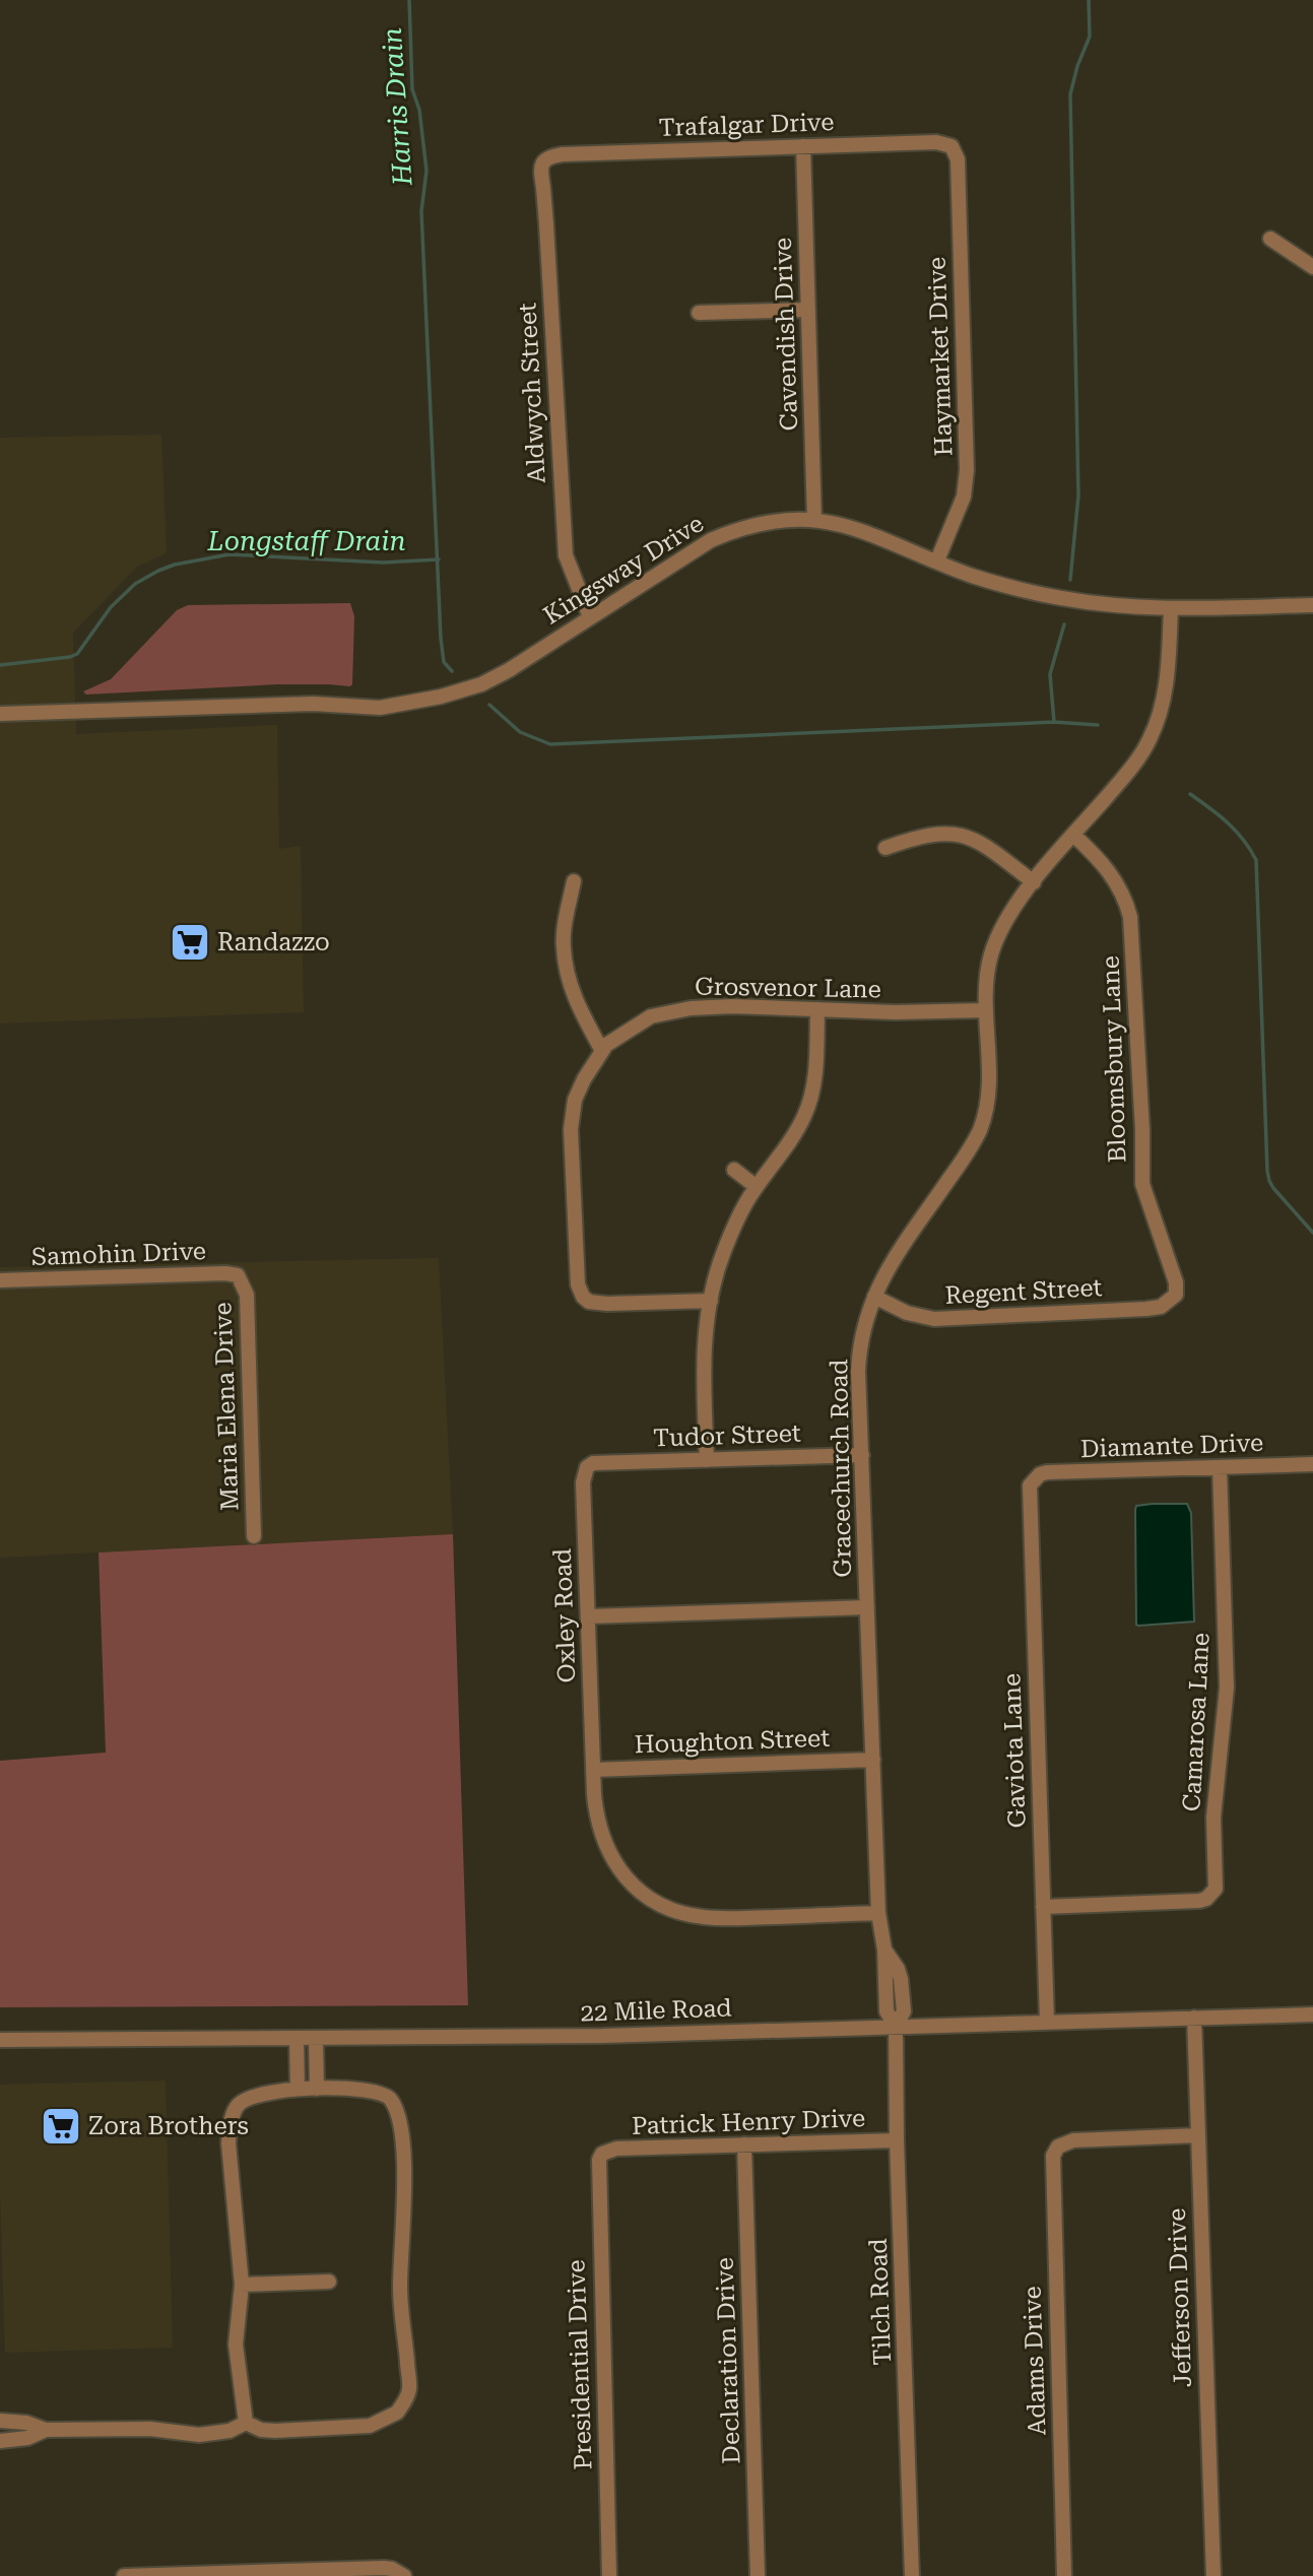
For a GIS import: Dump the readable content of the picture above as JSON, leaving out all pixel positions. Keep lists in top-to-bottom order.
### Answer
{
  "streets": {
    "street": [
      "Trafalgar Drive",
      "Cavendish Drive",
      "Haymarket Drive",
      "Aldwych Street",
      "Kingsway Drive",
      "Grosvenor Lane",
      "Bloomsbury Lane",
      "Samohin Drive",
      "Regent Street",
      "Maria Elena Drive",
      "Tudor Street",
      "Diamante Drive",
      "Gracechurch Road",
      "Oxley Road",
      "Camarosa Lane",
      "Houghton Street",
      "Gaviota Lane",
      "22 Mile Road",
      "Patrick Henry Drive",
      "Jefferson Drive",
      "Tilch Road",
      "Declaration Drive",
      "Adams Drive",
      "Presidential Drive"
    ]
  },
  "crossings": [
    ["Trafalgar Drive", "Cavendish Drive"],
    ["Trafalgar Drive", "Haymarket Drive"],
    ["Trafalgar Drive", "Aldwych Street"],
    ["Cavendish Drive", "Kingsway Drive"],
    ["Haymarket Drive", "Kingsway Drive"],
    ["Aldwych Street", "Kingsway Drive"],
    ["Kingsway Drive", "Gracechurch Road"],
    ["Grosvenor Lane", "Gracechurch Road"],
    ["Bloomsbury Lane", "Regent Street"],
    ["Bloomsbury Lane", "Gracechurch Road"],
    ["Samohin Drive", "Maria Elena Drive"],
    ["Regent Street", "Gracechurch Road"],
    ["Tudor Street", "Gracechurch Road"],
    ["Tudor Street", "Oxley Road"],
    ["Diamante Drive", "Camarosa Lane"],
    ["Diamante Drive", "Gaviota Lane"],
    ["Gracechurch Road", "Oxley Road"],
    ["Gracechurch Road", "Houghton Street"],
    ["Gracechurch Road", "22 Mile Road"],
    ["Gracechurch Road", "Tilch Road"],
    ["Oxley Road", "Houghton Street"],
    ["Camarosa Lane", "Gaviota Lane"],
    ["Gaviota Lane", "22 Mile Road"],
    ["22 Mile Road", "Jefferson Drive"],
    ["22 Mile Road", "Tilch Road"],
    ["Patrick Henry Drive", "Tilch Road"],
    ["Patrick Henry Drive", "Declaration Drive"],
    ["Patrick Henry Drive", "Presidential Drive"],
    ["Jefferson Drive", "Adams Drive"]
  ],
  "water": ["Harris Drain", "Longstaff Drain"],
  "places": {
    "supermarket": ["Randazzo", "Zora Brothers"]
  }
}
